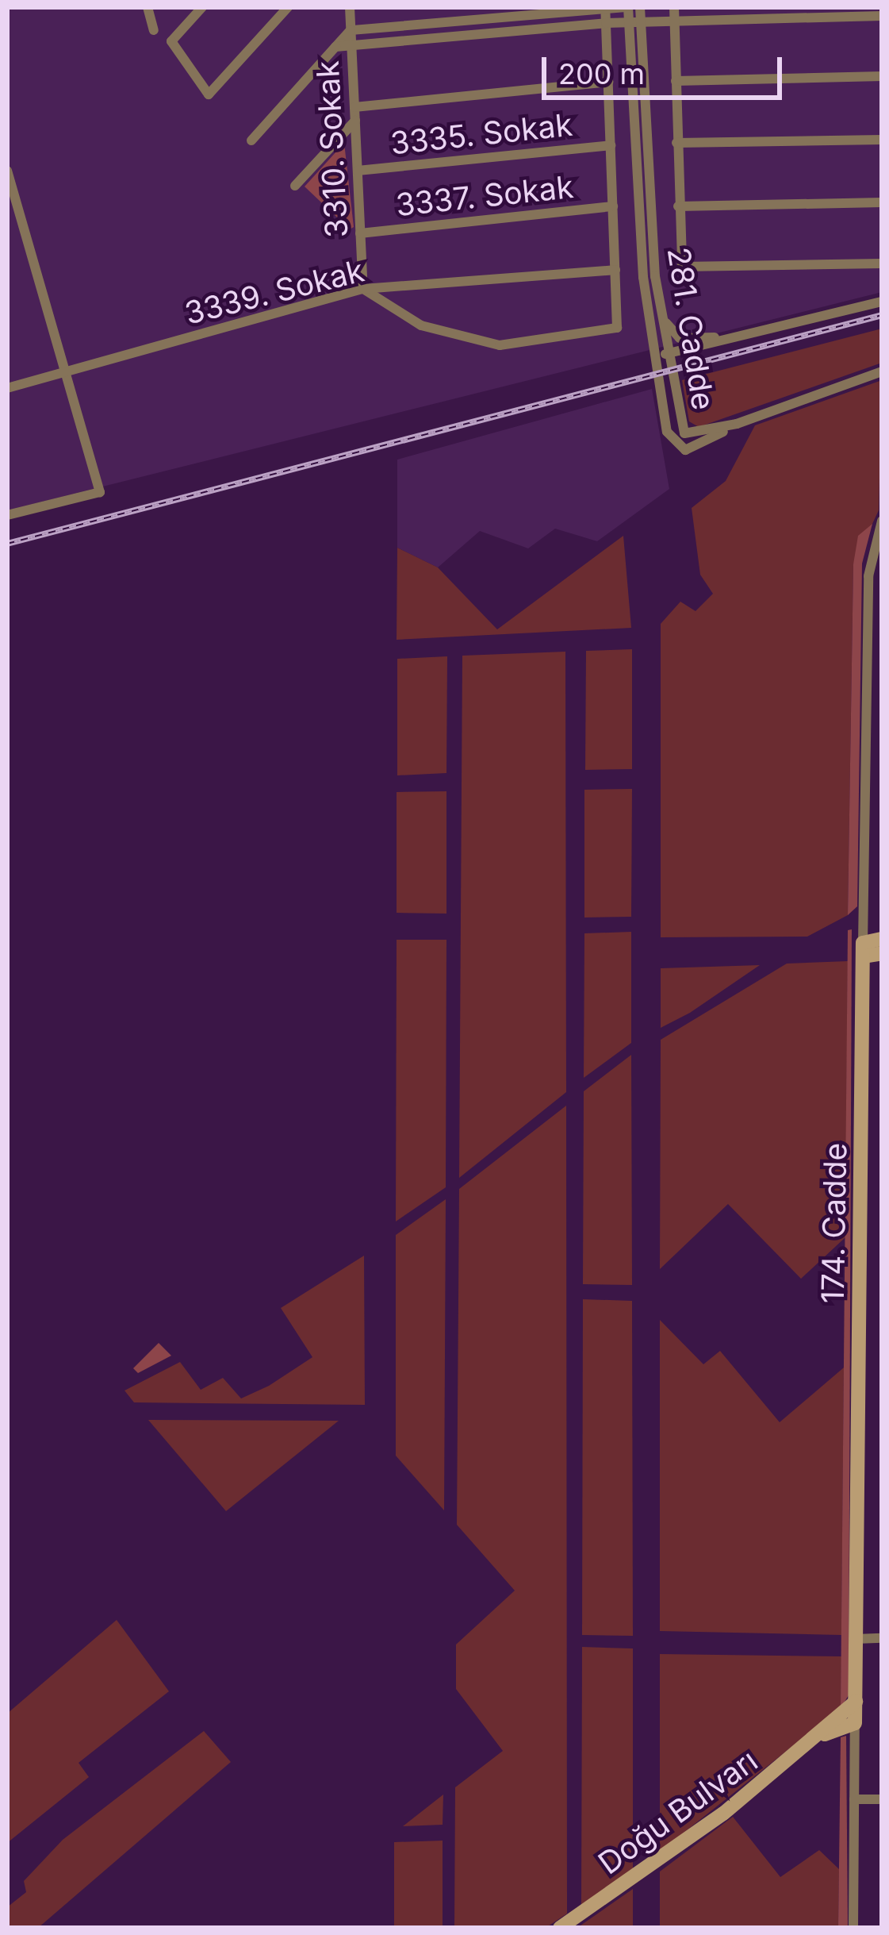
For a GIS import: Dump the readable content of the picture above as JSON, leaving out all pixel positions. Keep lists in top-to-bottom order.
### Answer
{
  "streets": {
    "street": [
      "3335. Sokak",
      "3310. Sokak",
      "3337. Sokak",
      "3339. Sokak",
      "281. Cadde",
      "174. Cadde",
      "Doğu Bulvarı"
    ]
  },
  "crossings": [
    ["3335. Sokak", "3310. Sokak"],
    ["3310. Sokak", "3337. Sokak"],
    ["3310. Sokak", "3339. Sokak"],
    ["174. Cadde", "Doğu Bulvarı"]
  ],
  "scale_bar": "200 m"
}
